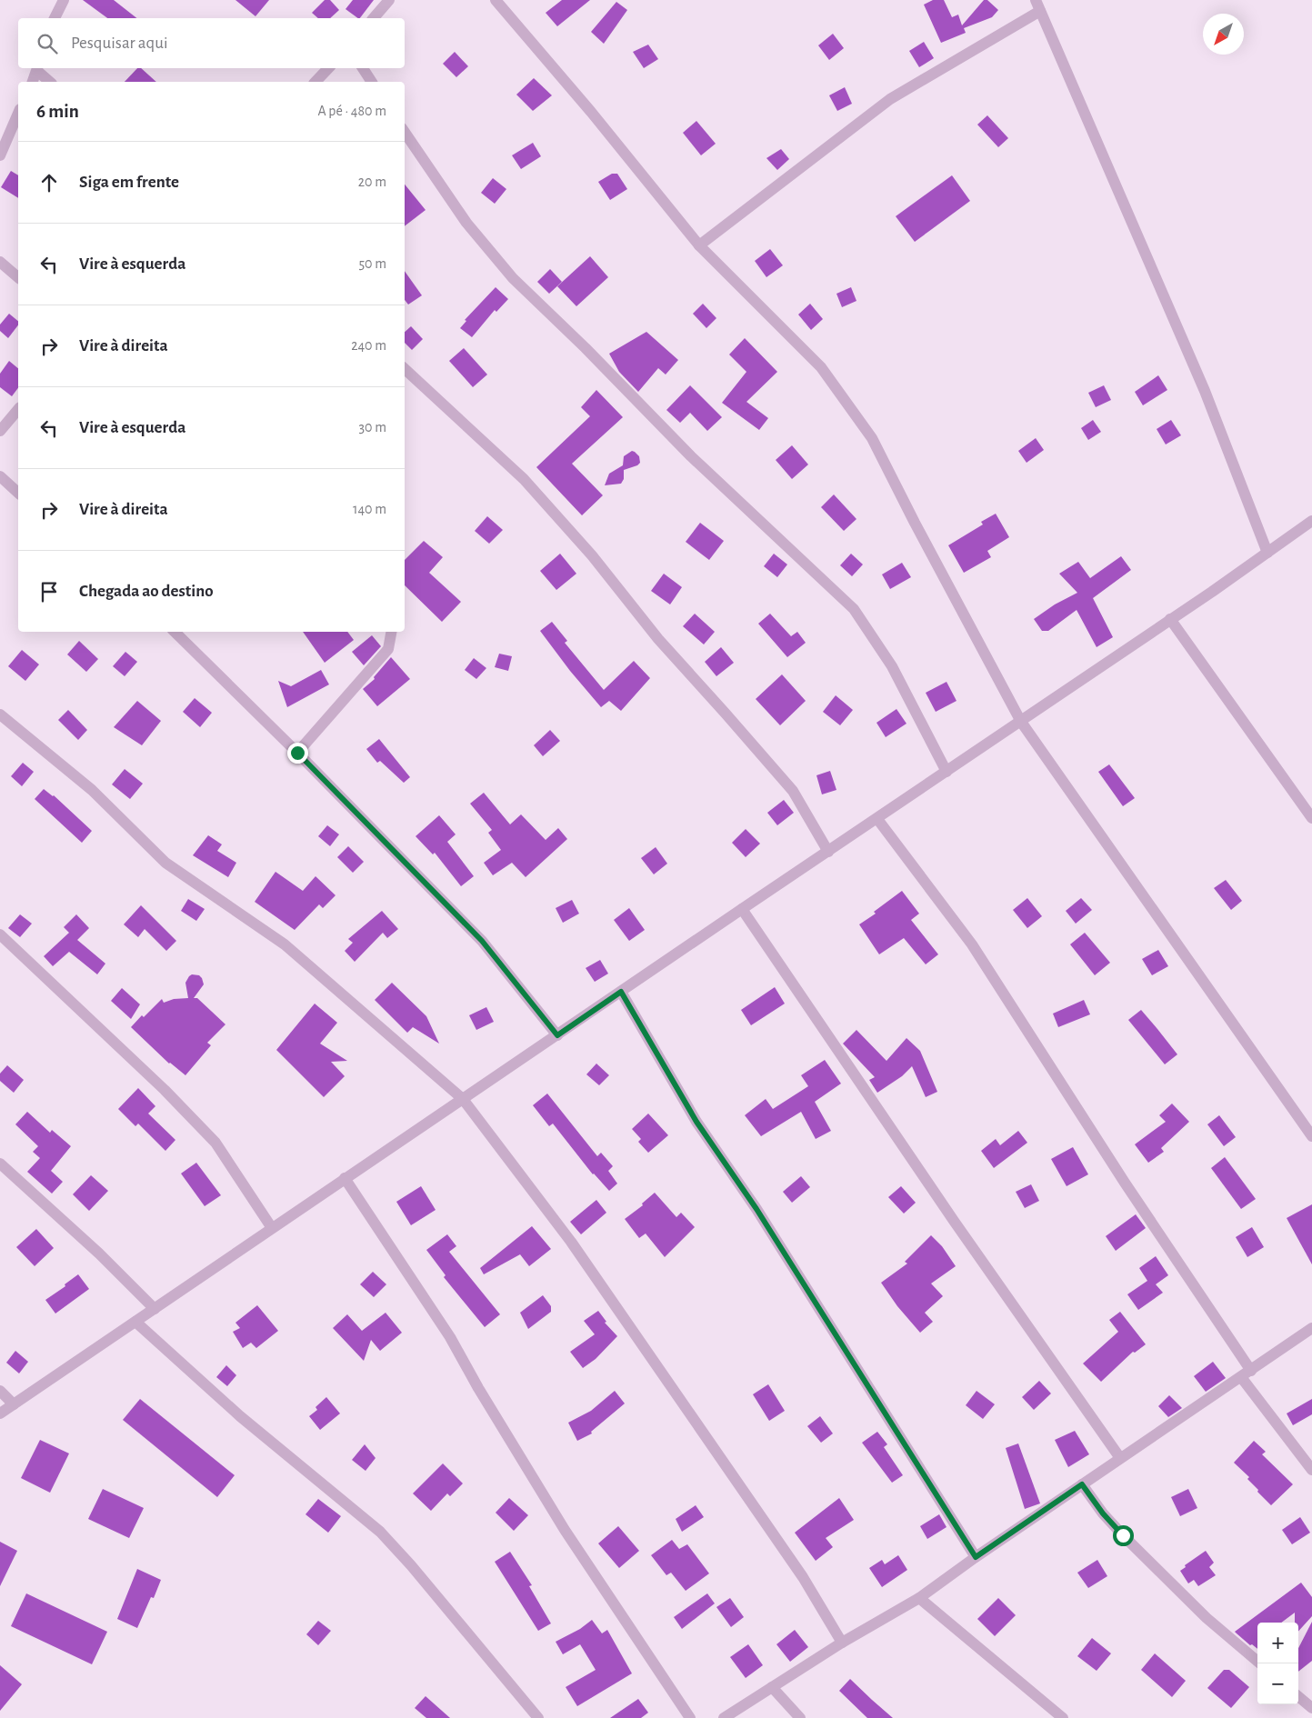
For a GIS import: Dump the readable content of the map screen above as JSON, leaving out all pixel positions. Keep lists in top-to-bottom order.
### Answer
{
  "north": "bottom left",
  "page": {
    "search": "Pesquisar aqui",
    "heading": ["6 min", "A pé · 480 m"],
    "list": [
      ["Siga em frente", "20 m"],
      ["Vire à esquerda", "50 m"],
      ["Vire à direita", "240 m"],
      ["Vire à esquerda", "30 m"],
      ["Vire à direita", "140 m"],
      "Chegada ao destino"
    ],
    "map_buttons": ["+", "−"]
  }
}
